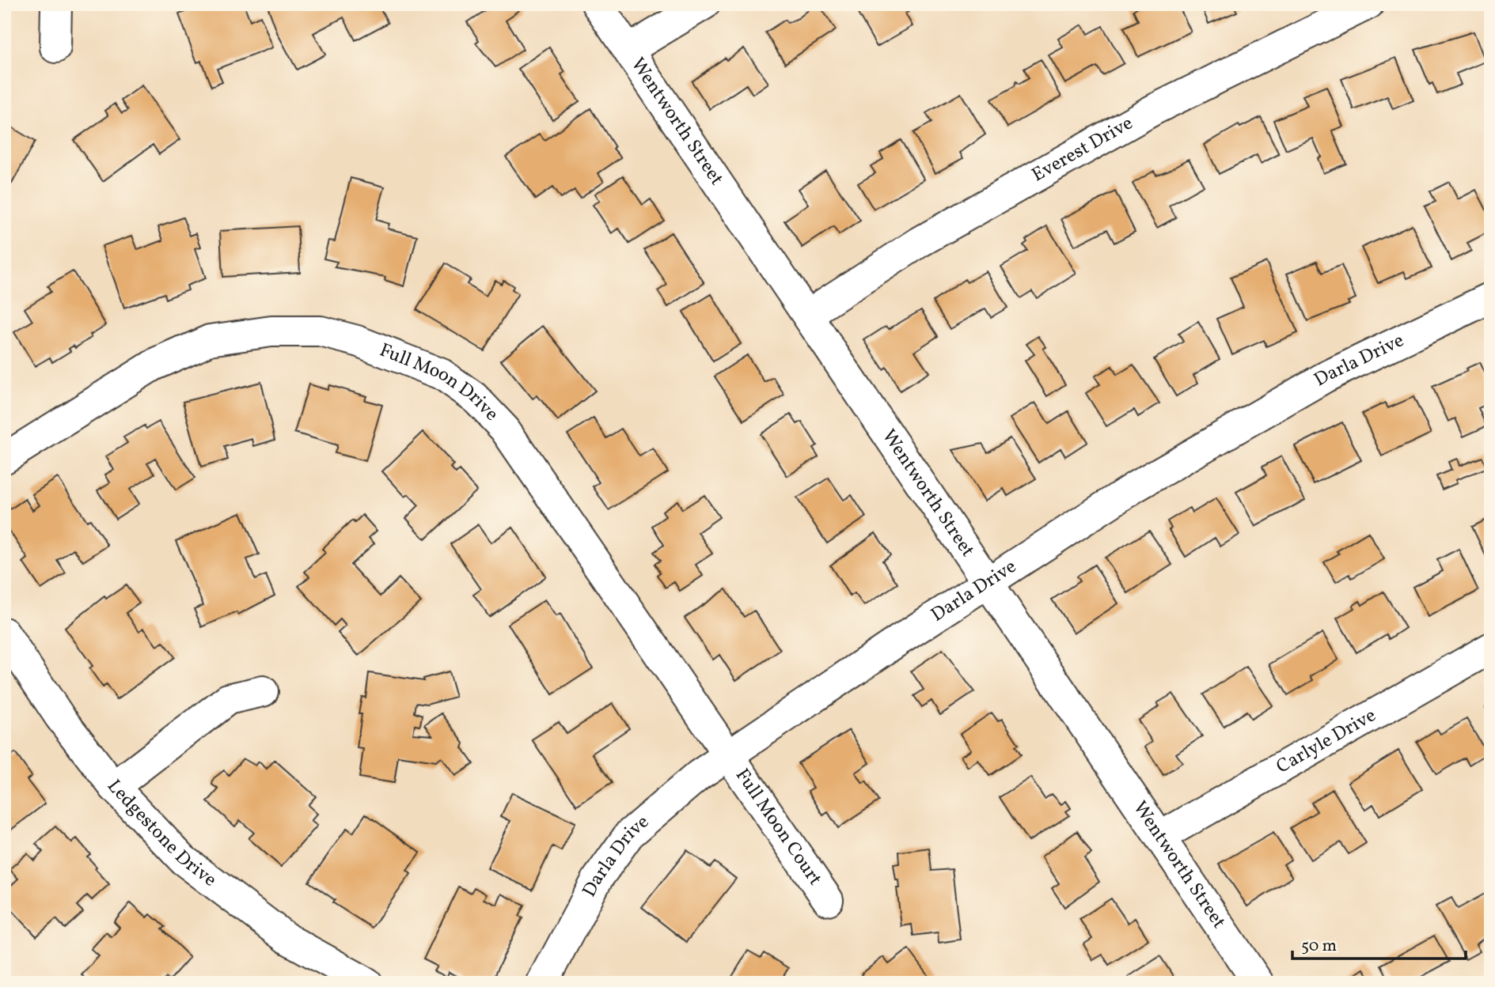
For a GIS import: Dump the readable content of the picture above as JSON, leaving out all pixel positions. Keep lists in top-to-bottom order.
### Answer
{
  "streets": {
    "street": [
      "Wentworth Street",
      "Everest Drive",
      "Darla Drive",
      "Full Moon Drive",
      "Carlyle Drive",
      "Full Moon Court",
      "Ledgestone Drive"
    ]
  },
  "crossings": [
    ["Wentworth Street", "Everest Drive"],
    ["Wentworth Street", "Darla Drive"],
    ["Wentworth Street", "Carlyle Drive"],
    ["Darla Drive", "Full Moon Drive"],
    ["Darla Drive", "Full Moon Court"],
    ["Full Moon Drive", "Full Moon Court"]
  ],
  "scale_bar": "50 m"
}
